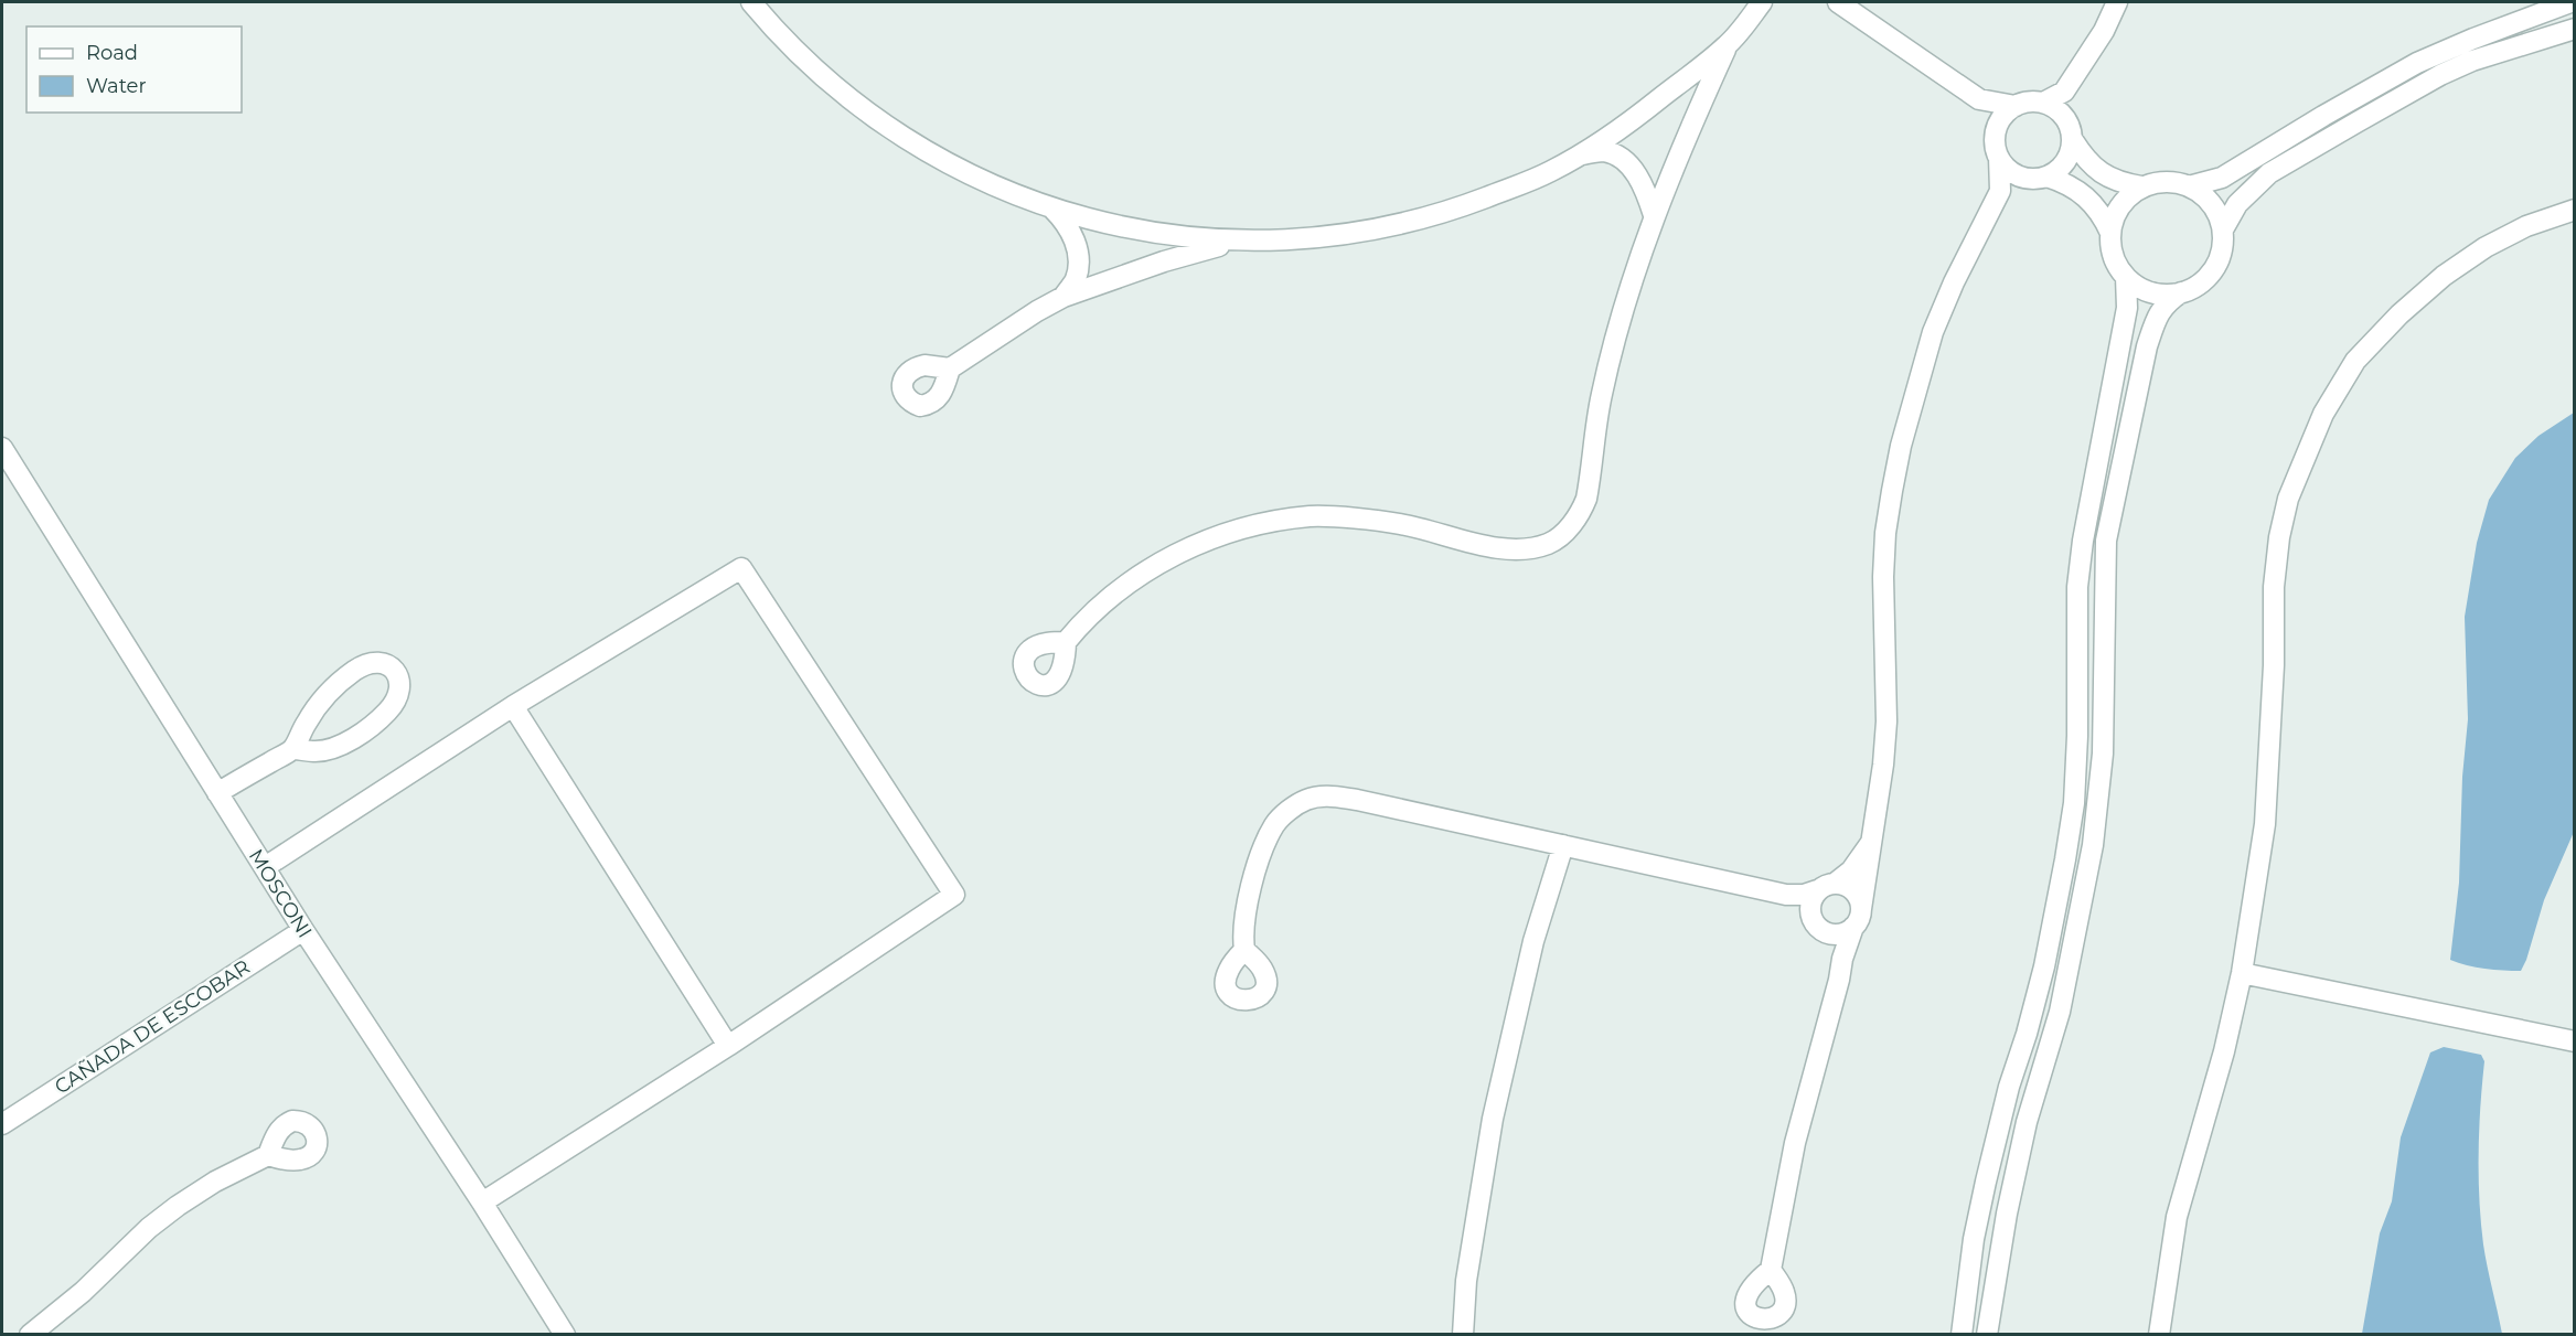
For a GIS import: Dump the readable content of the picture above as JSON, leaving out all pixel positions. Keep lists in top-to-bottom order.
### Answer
{
  "streets": {
    "street": ["MOSCONI", "CAÑADA DE ESCOBAR"]
  },
  "crossings": [
    ["MOSCONI", "CAÑADA DE ESCOBAR"]
  ],
  "legend": ["Road", "Water"]
}
